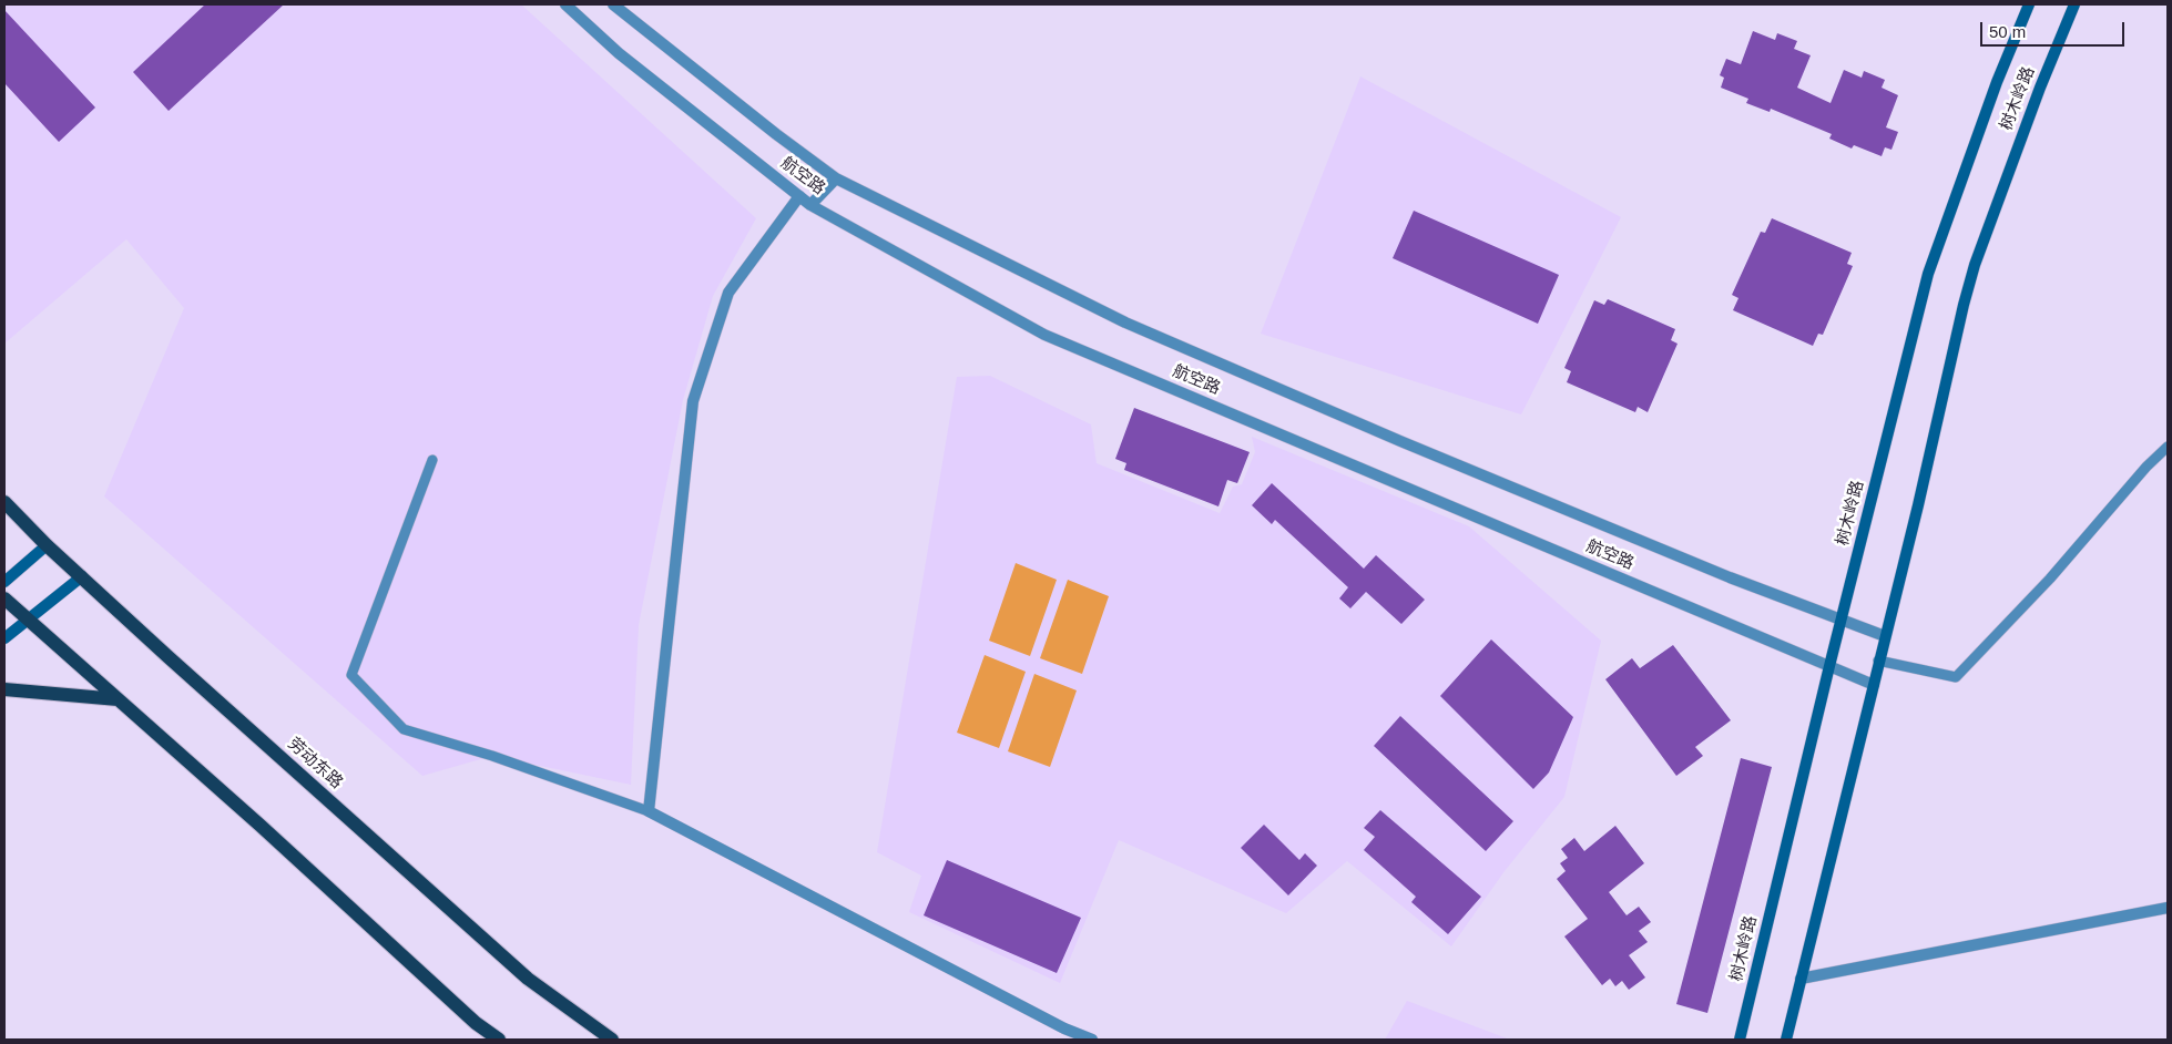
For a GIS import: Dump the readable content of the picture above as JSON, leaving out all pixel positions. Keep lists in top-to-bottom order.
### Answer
{
  "streets": {
    "main road": ["树木岭路", "劳动东路"],
    "street": ["航空路"]
  },
  "crossings": [
    ["树木岭路", "航空路"]
  ],
  "scale_bar": "50 m"
}
